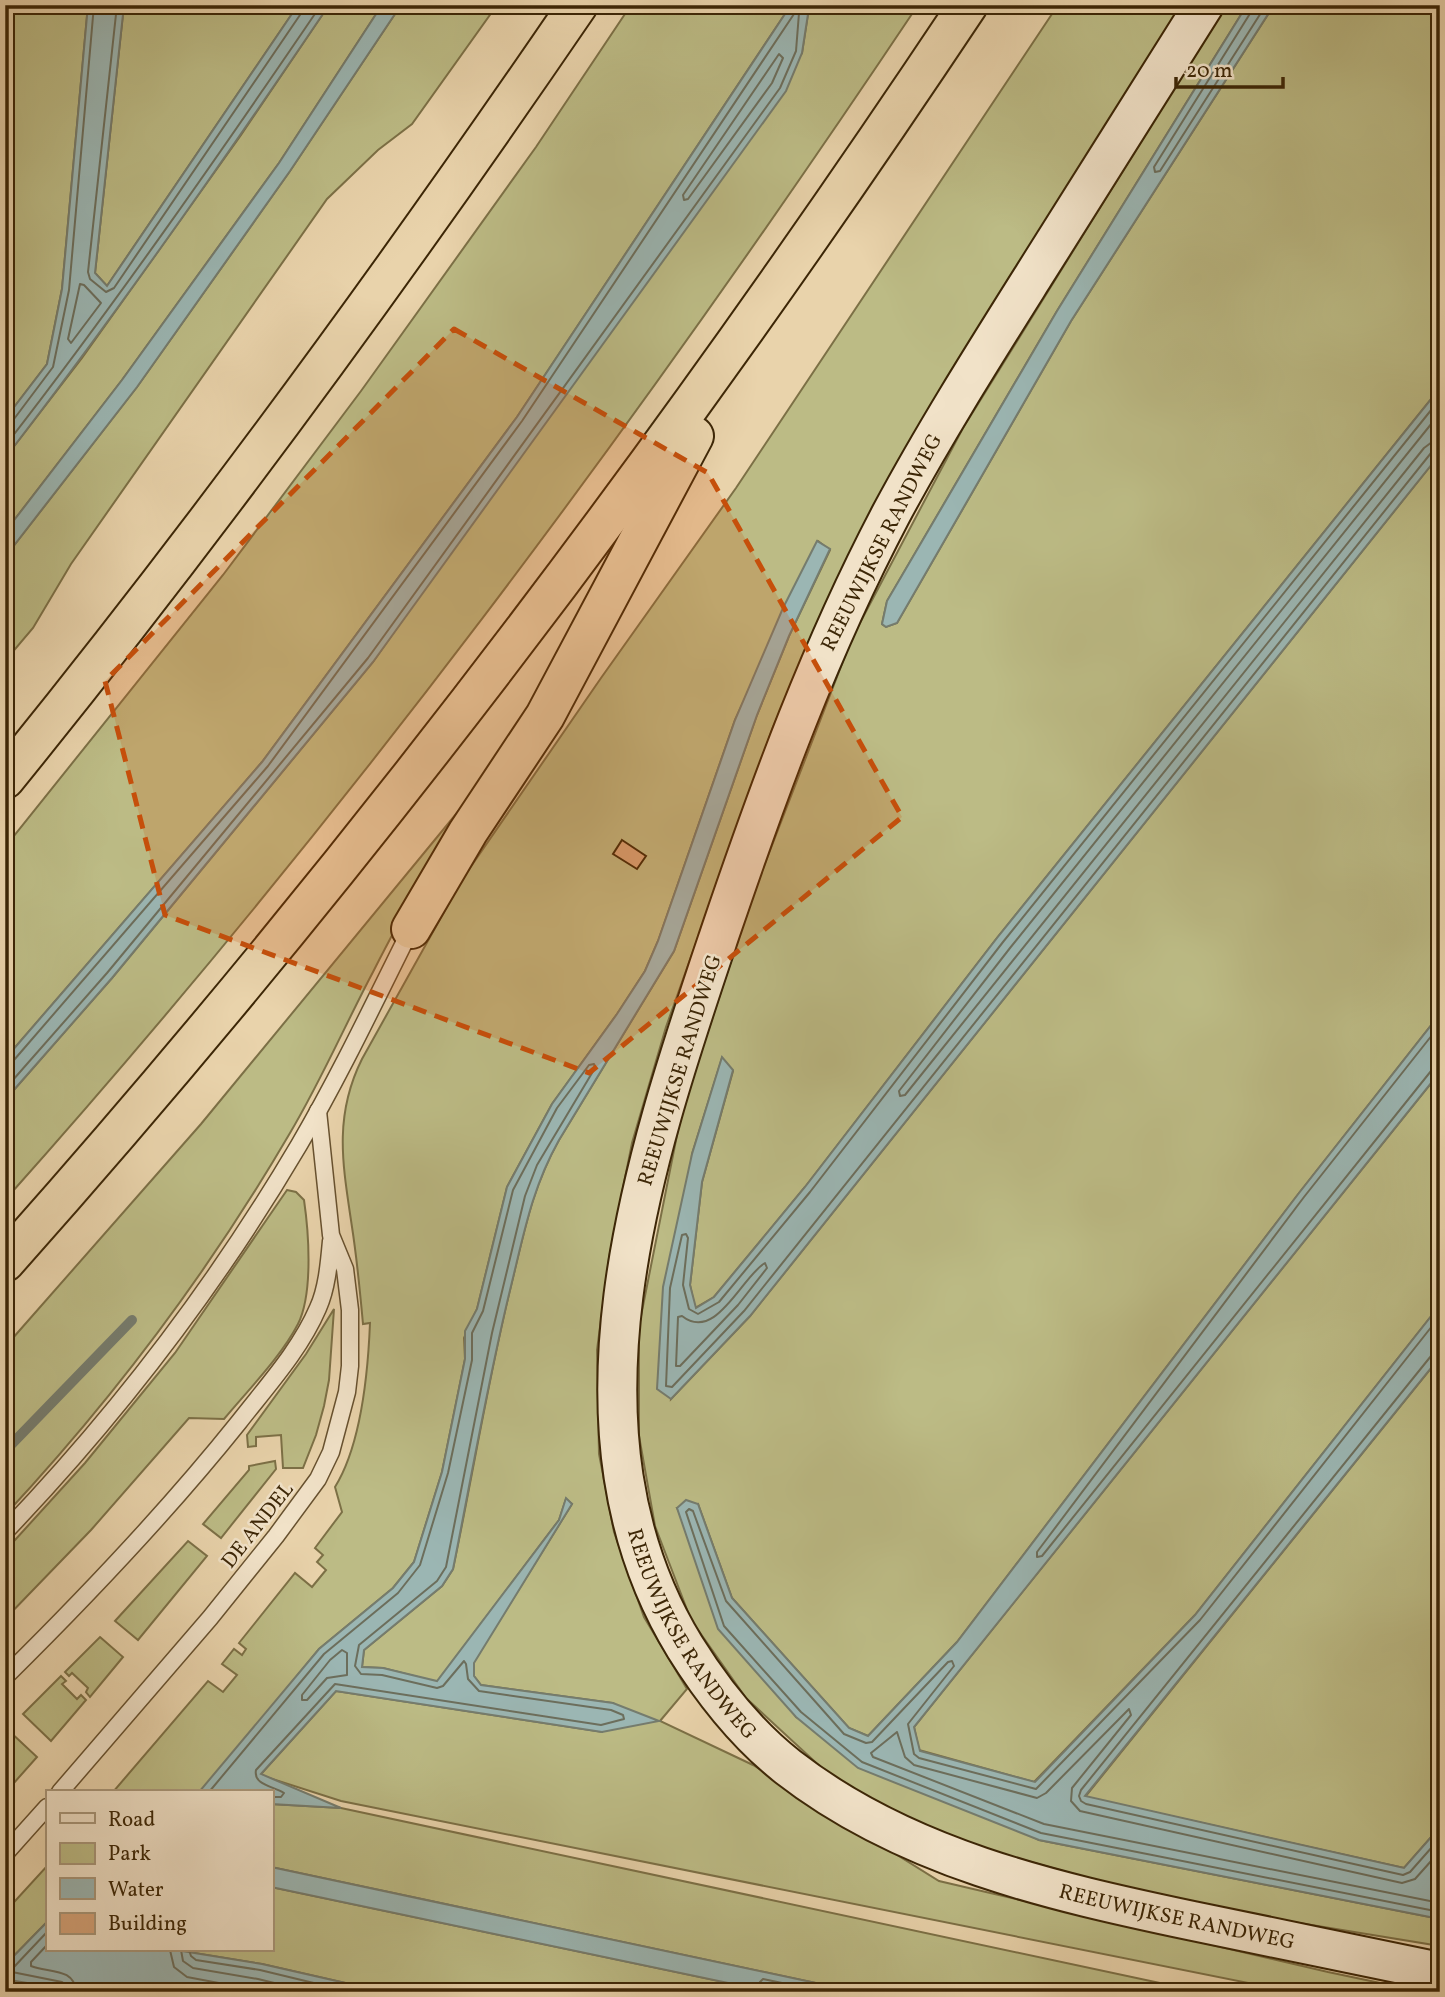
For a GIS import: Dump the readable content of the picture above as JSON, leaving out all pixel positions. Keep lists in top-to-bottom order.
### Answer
{
  "streets": {
    "main road": ["REEUWIJKSE RANDWEG"],
    "lane": ["DE ANDEL"]
  },
  "legend": [
    "Road",
    "Park",
    "Water",
    "Building"
  ],
  "scale_bar": "20 m"
}
